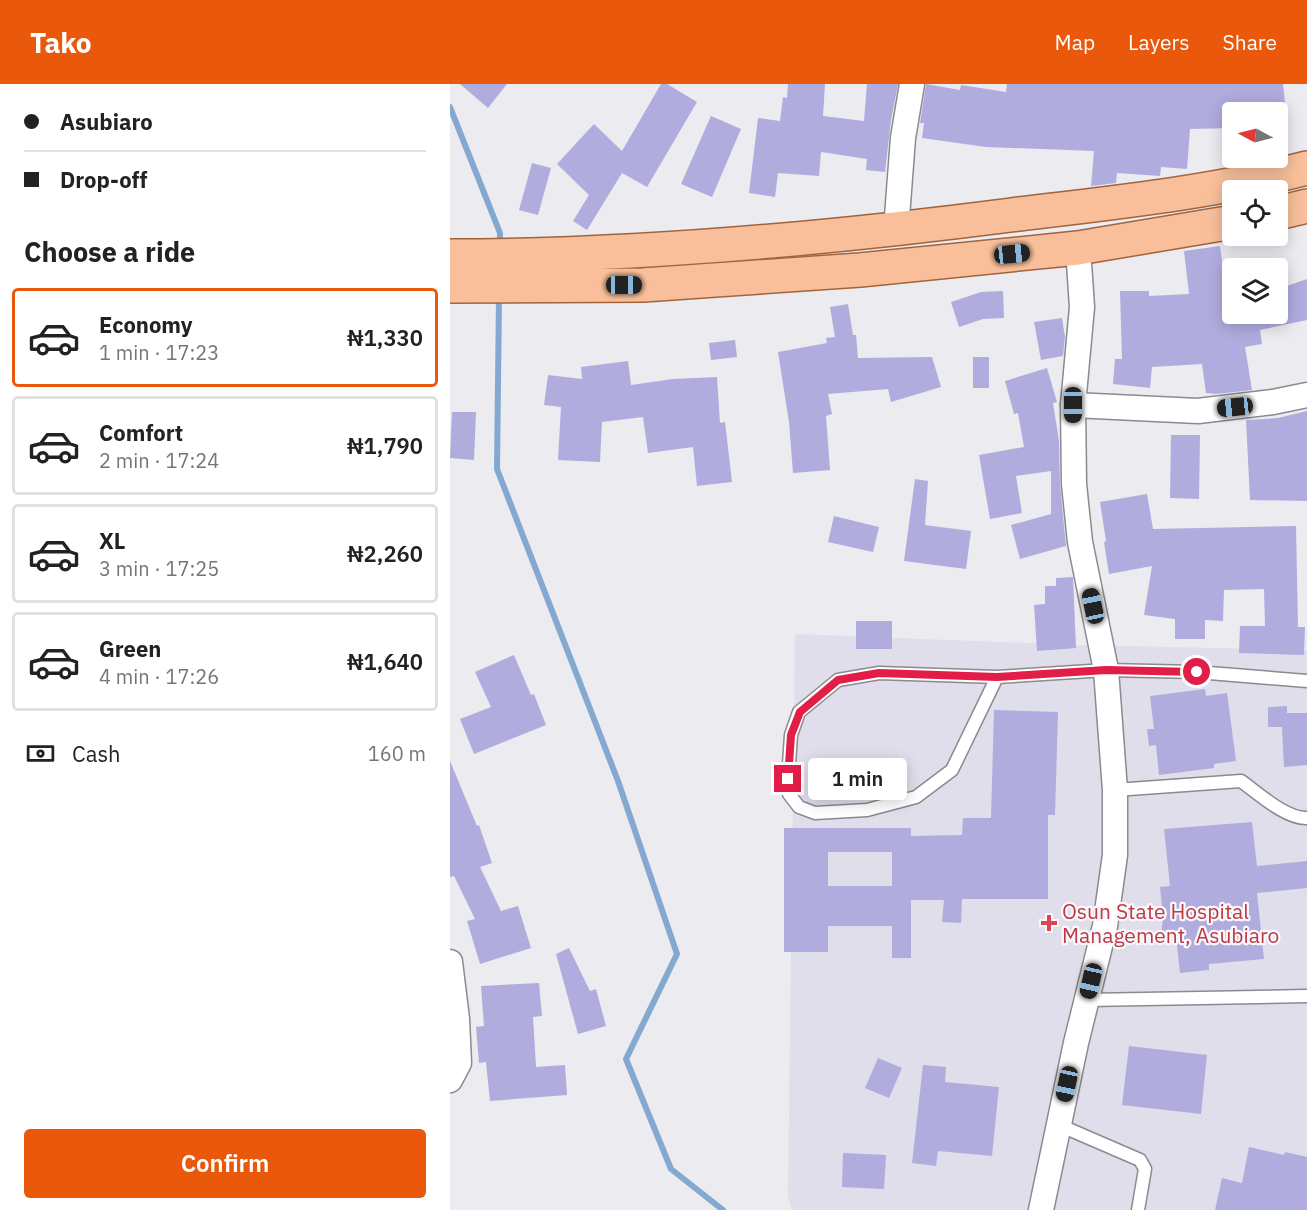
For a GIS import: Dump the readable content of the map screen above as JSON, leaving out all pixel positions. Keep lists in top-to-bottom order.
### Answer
{
  "places": {
    "health": ["Osun State Hospital Management, Asubiaro"]
  },
  "north": "left",
  "page": {
    "header": "Tako",
    "nav": ["Map", "Layers", "Share"],
    "banner": ["Asubiaro", "Drop-off"],
    "heading": "Choose a ride",
    "list": [
      {
        "name": "Economy",
        "note": "1 min · 17:23",
        "value": "₦1,330"
      },
      {
        "name": "Comfort",
        "note": "2 min · 17:24",
        "value": "₦1,790"
      },
      {
        "name": "XL",
        "note": "3 min · 17:25",
        "value": "₦2,260"
      },
      {
        "name": "Green",
        "note": "4 min · 17:26",
        "value": "₦1,640"
      }
    ],
    "pay": ["Cash", "160 m"],
    "bubble": "1 min",
    "buttons": "Confirm"
  }
}
